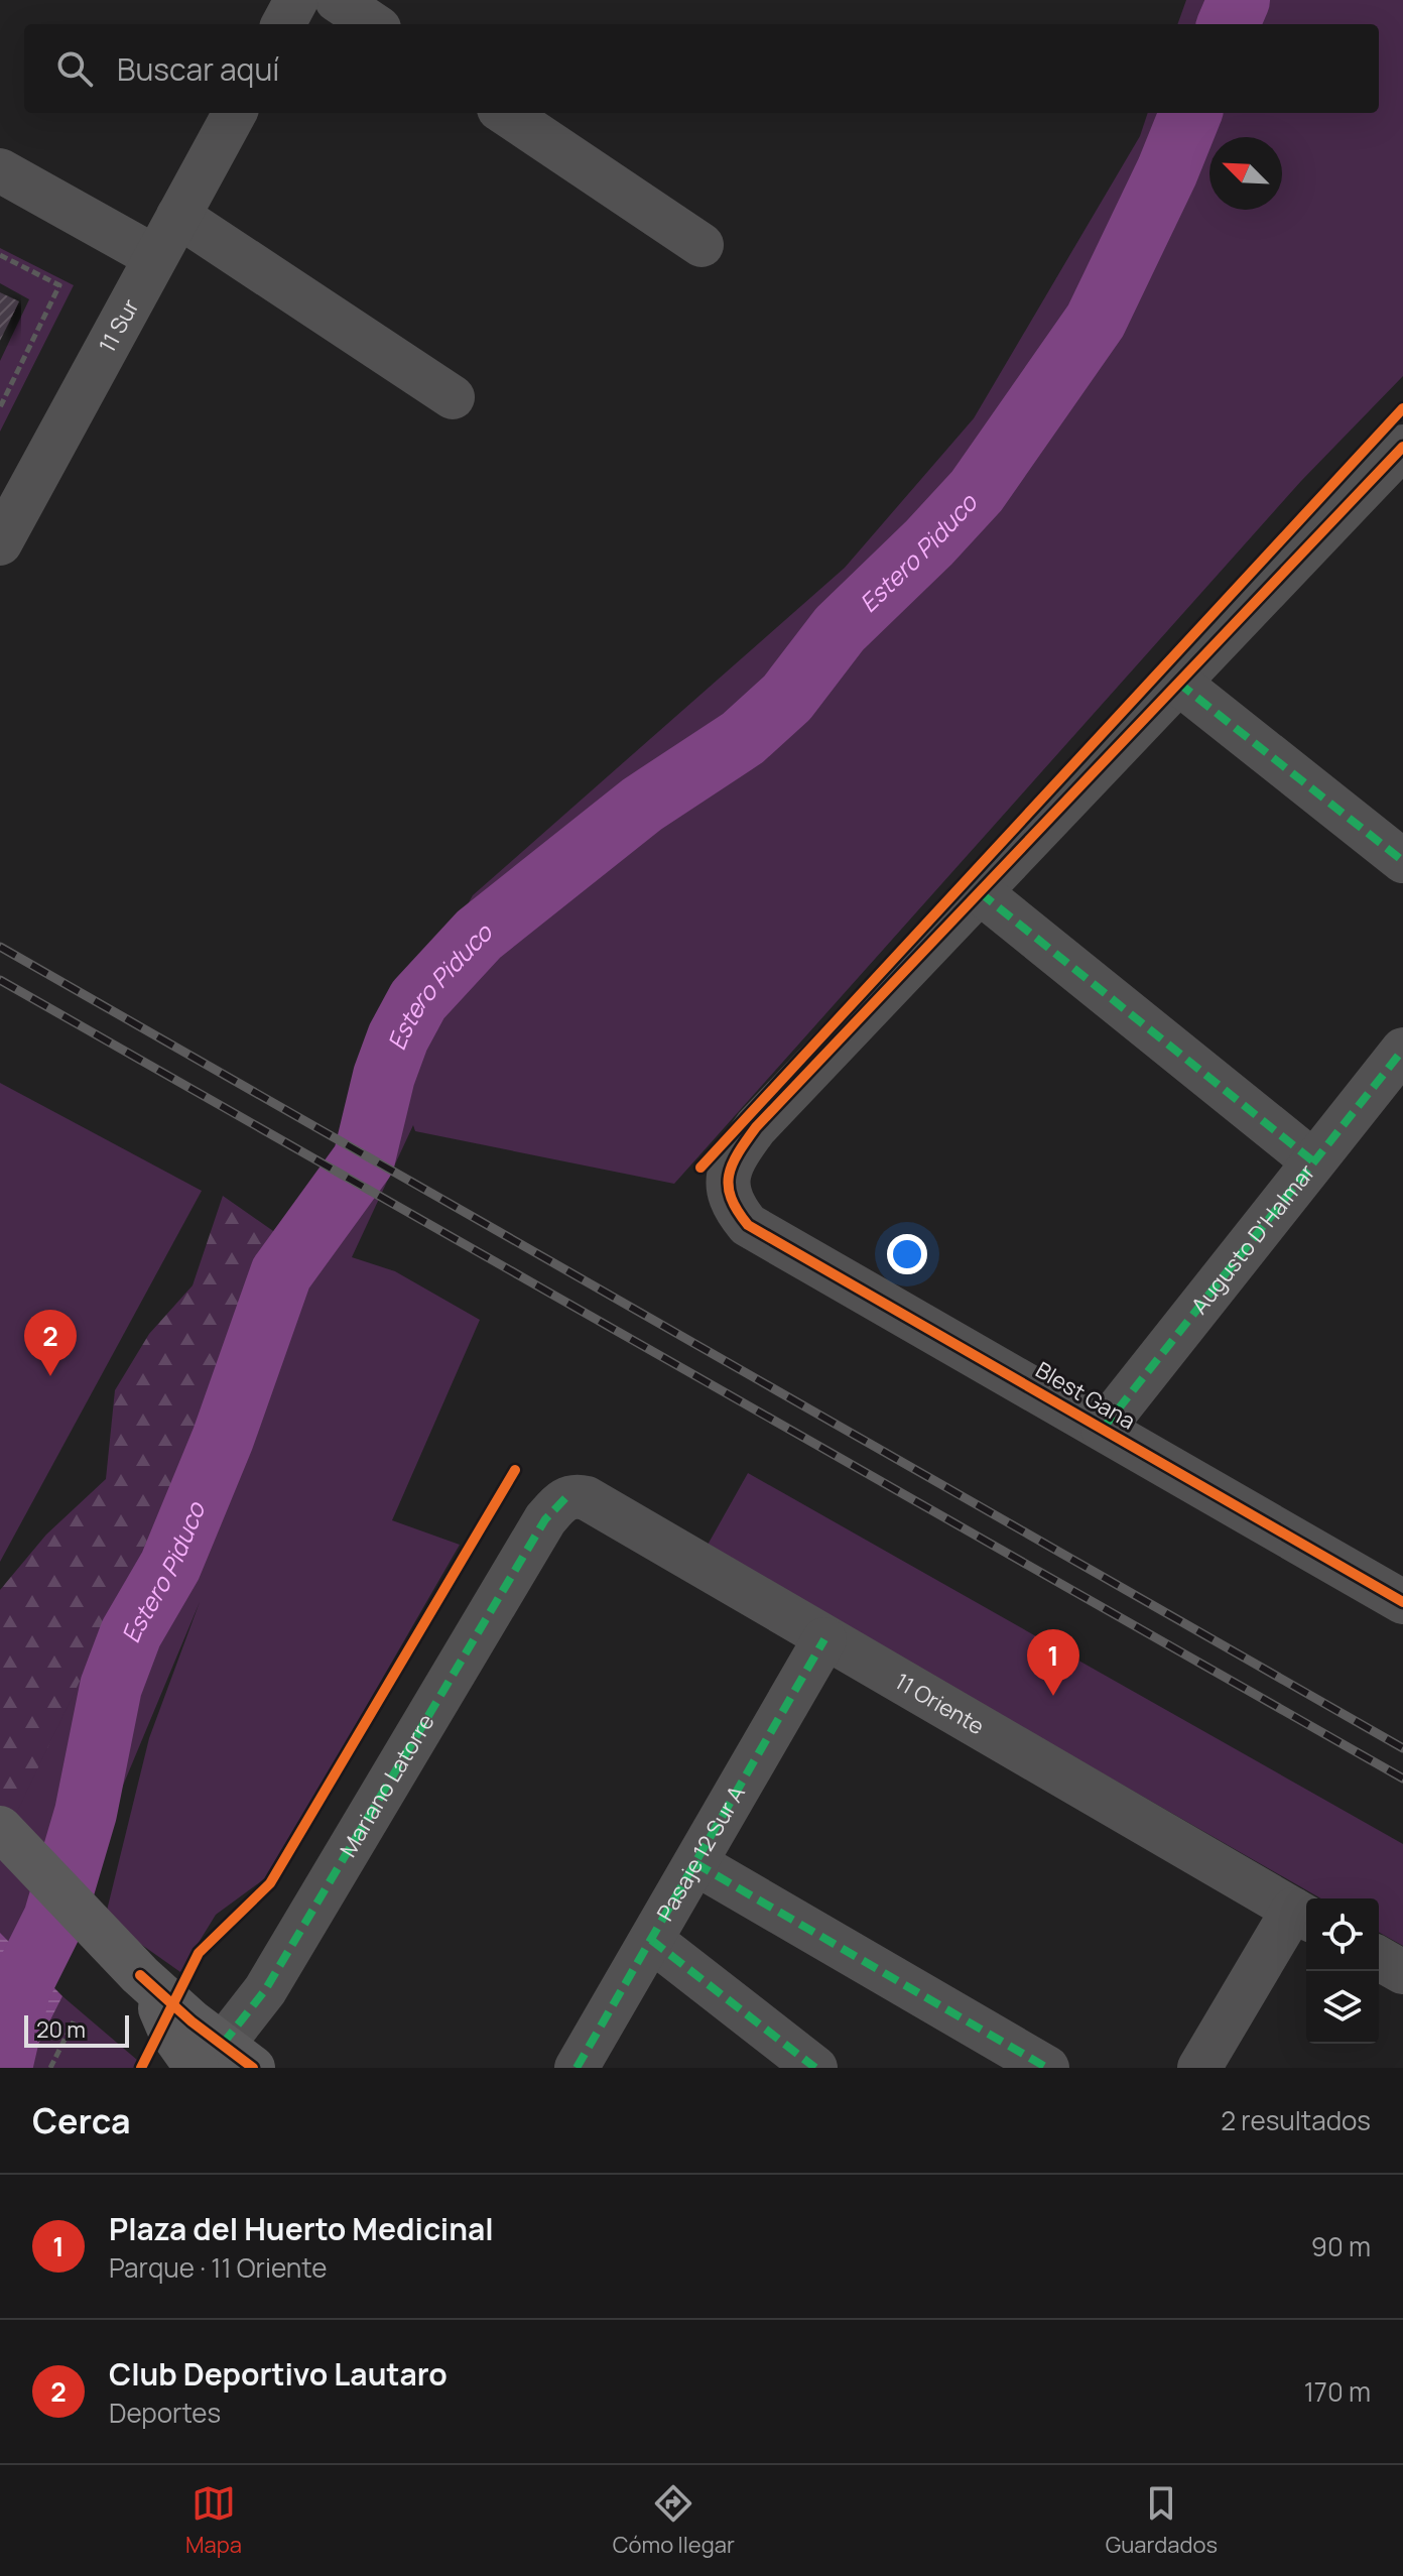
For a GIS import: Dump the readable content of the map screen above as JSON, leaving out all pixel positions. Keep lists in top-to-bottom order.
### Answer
{
  "streets": {
    "street": [
      "11 Sur",
      "Augusto D'Halmar",
      "Blest Gana",
      "11 Oriente",
      "Mariano Latorre",
      "Pasaje 12 Sur A"
    ]
  },
  "crossings": [
    ["Augusto D'Halmar", "Blest Gana"],
    ["11 Oriente", "Mariano Latorre"],
    ["11 Oriente", "Pasaje 12 Sur A"]
  ],
  "water": ["Estero Piduco"],
  "scale_bar": "20 m",
  "north": "top left",
  "page": {
    "search": "Buscar aquí",
    "pins": ["2", "1"],
    "scale": "20 m",
    "heading": ["Cerca", "2 resultados"],
    "list": [
      {
        "mark": "1",
        "name": "Plaza del Huerto Medicinal",
        "note": "Parque · 11 Oriente",
        "value": "90 m"
      },
      {
        "mark": "2",
        "name": "Club Deportivo Lautaro",
        "note": "Deportes",
        "value": "170 m"
      }
    ],
    "nav": ["Mapa", "Cómo llegar", "Guardados"]
  }
}
